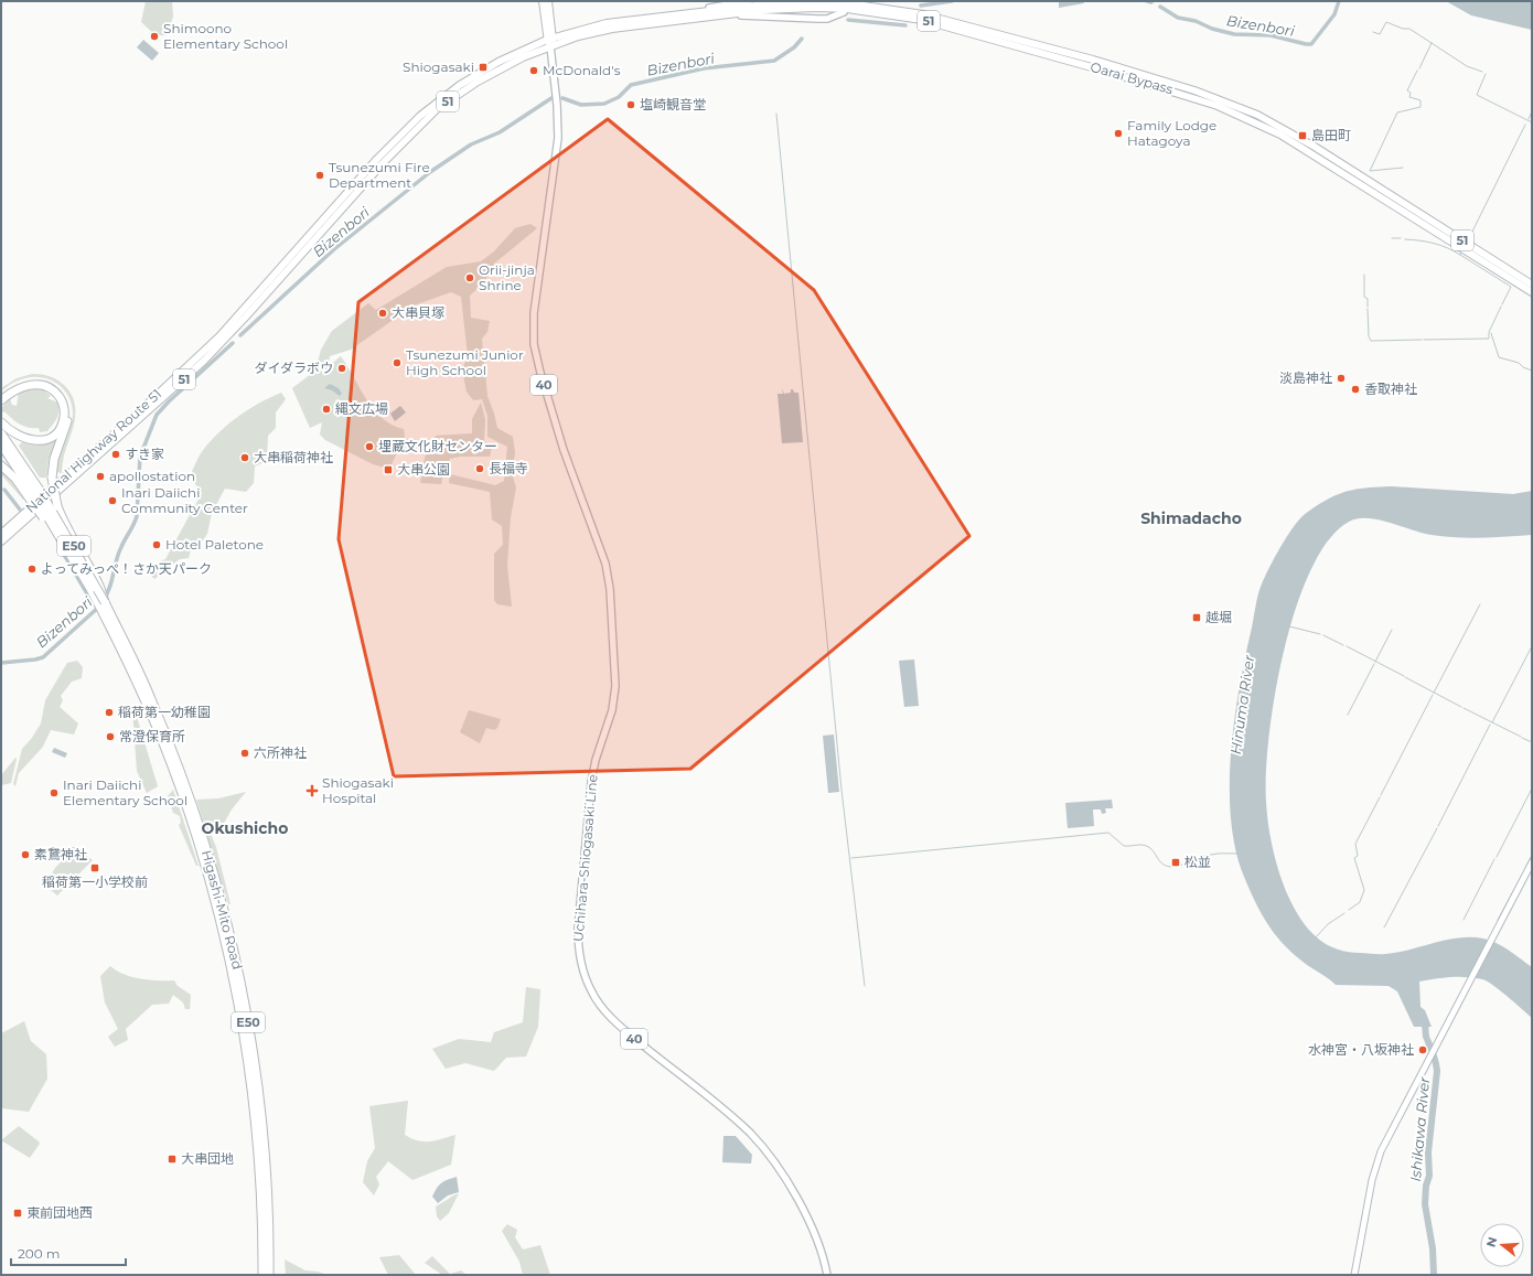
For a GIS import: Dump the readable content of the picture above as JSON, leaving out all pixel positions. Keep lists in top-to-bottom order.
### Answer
{
  "streets": {
    "highway": [
      "51",
      "Oarai Bypass",
      "National Highway Route 51",
      "E50",
      "Higashi-Mito Road"
    ],
    "main road": ["40", "Uchihara-Shiogasaki Line"]
  },
  "crossings": [
    ["Oarai Bypass", "National Highway Route 51"],
    ["National Highway Route 51", "Uchihara-Shiogasaki Line"]
  ],
  "districts": ["Shimadacho", "Okushicho"],
  "water": ["Bizenbori", "Hinuma River", "Ishikawa River"],
  "places": {
    "other": [
      "Shimoono Elementary School",
      "McDonald's",
      "塩崎観音堂",
      "Family Lodge Hatagoya",
      "Tsunezumi Fire Department",
      "Orii-jinja Shrine",
      "大串貝塚",
      "Tsunezumi Junior High School",
      "ダイダラボウ",
      "淡島神社",
      "香取神社",
      "縄文広場",
      "埋蔵文化財センター",
      "すき家",
      "大串稲荷神社",
      "長福寺",
      "apollostation",
      "Inari Daiichi Community Center",
      "Hotel Paletone",
      "よってみっぺ！さか天パーク",
      "稲荷第一幼稚園",
      "常澄保育所",
      "六所神社",
      "Inari Daiichi Elementary School",
      "素鵞神社",
      "水神宮・八坂神社"
    ],
    "transit": [
      "Shiogasaki",
      "島田町",
      "大串公園",
      "越堀",
      "松並",
      "稲荷第一小学校前",
      "大串団地",
      "東前団地西"
    ],
    "health": ["Shiogasaki Hospital"]
  },
  "scale_bar": "200 m",
  "north": "left"
}
